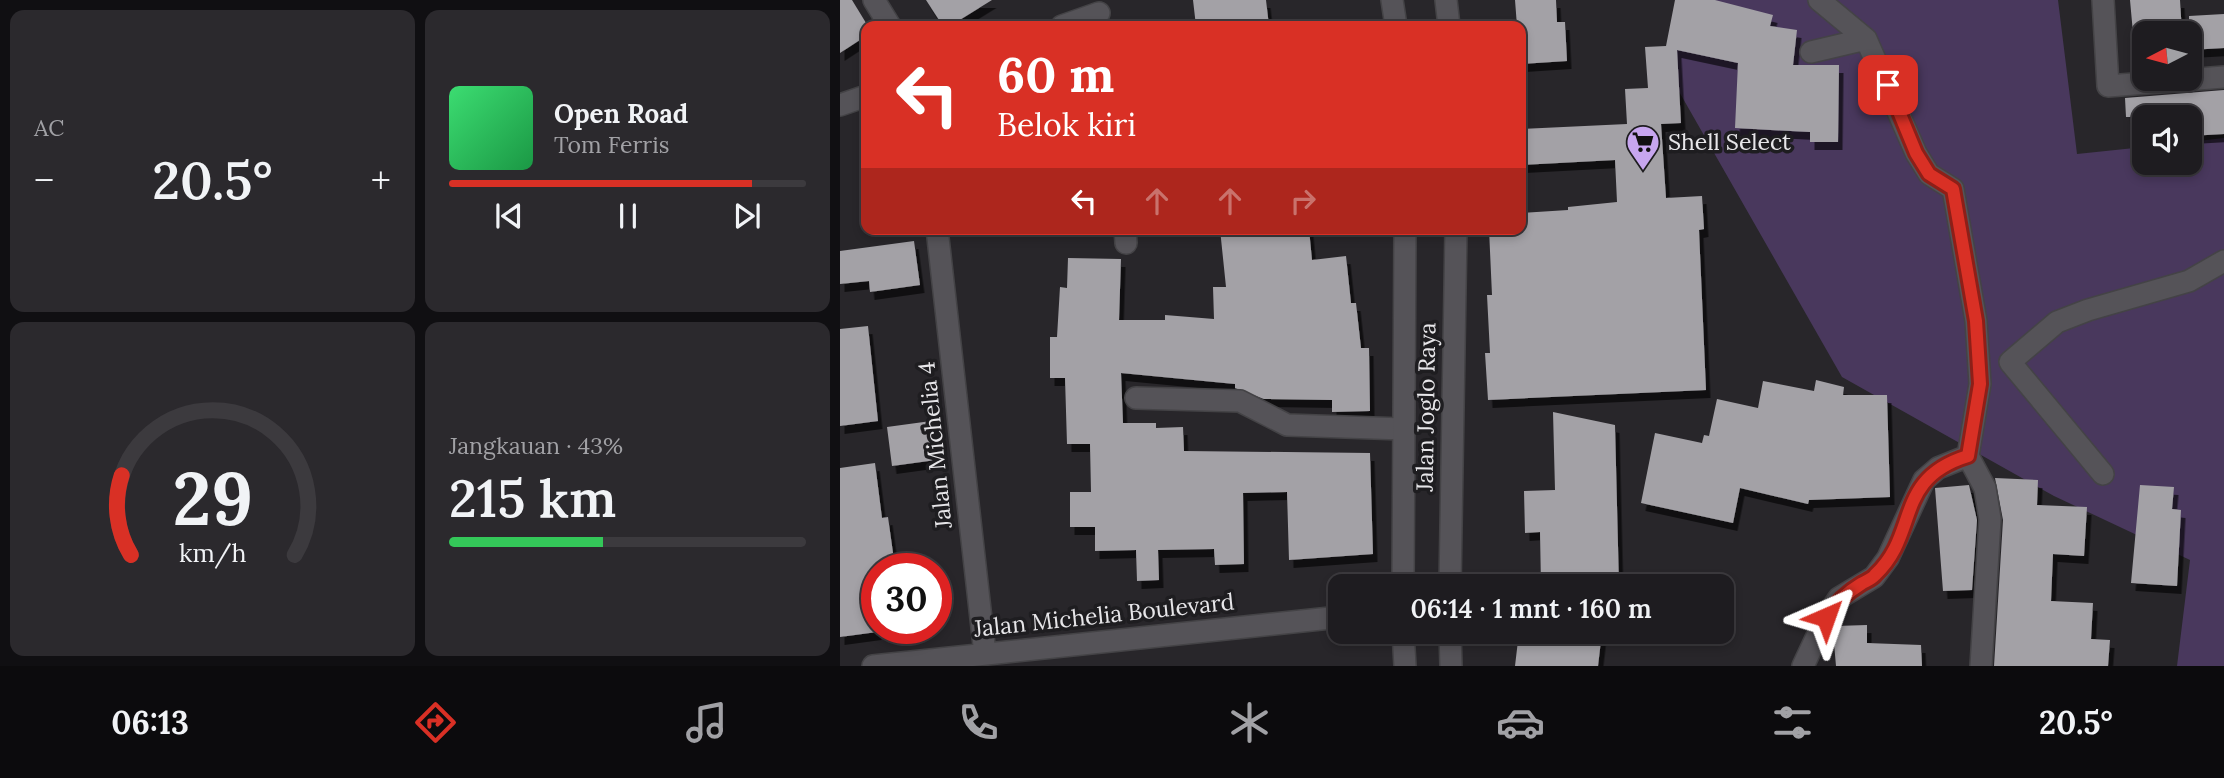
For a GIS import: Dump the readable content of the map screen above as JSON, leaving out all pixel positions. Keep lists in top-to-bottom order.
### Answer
{
  "streets": {
    "street": ["Jalan Joglo Raya", "Jalan Michelia 4", "Jalan Michelia Boulevard"]
  },
  "crossings": [
    ["Jalan Michelia 4", "Jalan Michelia Boulevard"]
  ],
  "places": {
    "supermarket": ["Shell Select"]
  },
  "north": "left",
  "page": {
    "tile": [
      "AC",
      ["Jangkauan · 43%", "215 km"]
    ],
    "turn": ["60 m", "Belok kiri"],
    "song": ["Open Road", "Tom Ferris"],
    "heat": ["−", "20.5°", "+"],
    "limit": "30",
    "trip": "06:14 · 1 mnt · 160 m",
    "tabs": ["06:13", "20.5°"],
    "gauge": ["29", "km/h"]
  }
}
